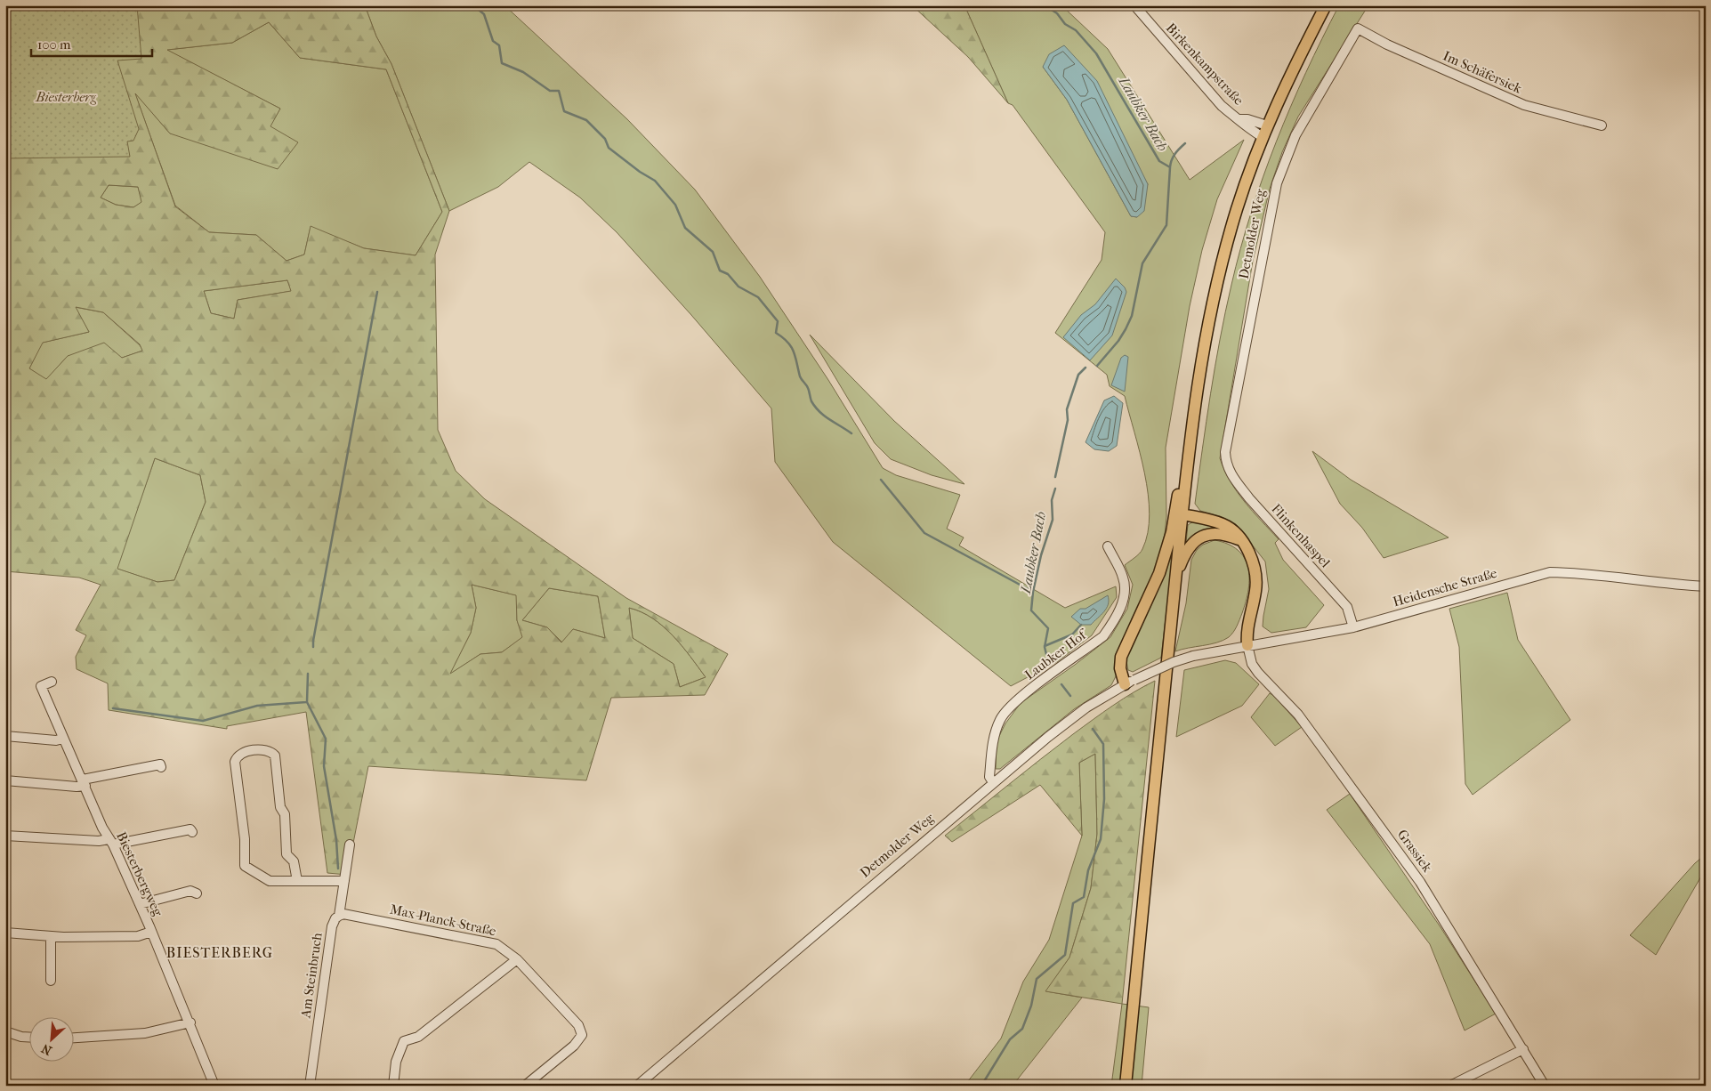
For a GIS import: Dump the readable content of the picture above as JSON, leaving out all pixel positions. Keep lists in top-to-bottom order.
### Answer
{
  "streets": {
    "main road": ["Detmolder Weg"],
    "street": [
      "Birkenkampstraße",
      "Im Schäfersiek",
      "Flinkenhaspel",
      "Heidensche Straße",
      "Laubker Hof",
      "Grassiek",
      "Biesterbergweg",
      "Max-Planck-Straße",
      "Am Steinbruch"
    ]
  },
  "crossings": [
    ["Birkenkampstraße", "Detmolder Weg"],
    ["Im Schäfersiek", "Detmolder Weg"],
    ["Detmolder Weg", "Flinkenhaspel"],
    ["Detmolder Weg", "Heidensche Straße"],
    ["Detmolder Weg", "Laubker Hof"],
    ["Flinkenhaspel", "Heidensche Straße"],
    ["Heidensche Straße", "Grassiek"],
    ["Max-Planck-Straße", "Am Steinbruch"]
  ],
  "districts": ["BIESTERBERG"],
  "water": ["Laubker Bach"],
  "parks": ["Biesterberg"],
  "scale_bar": "100 m",
  "north": "bottom left"
}
